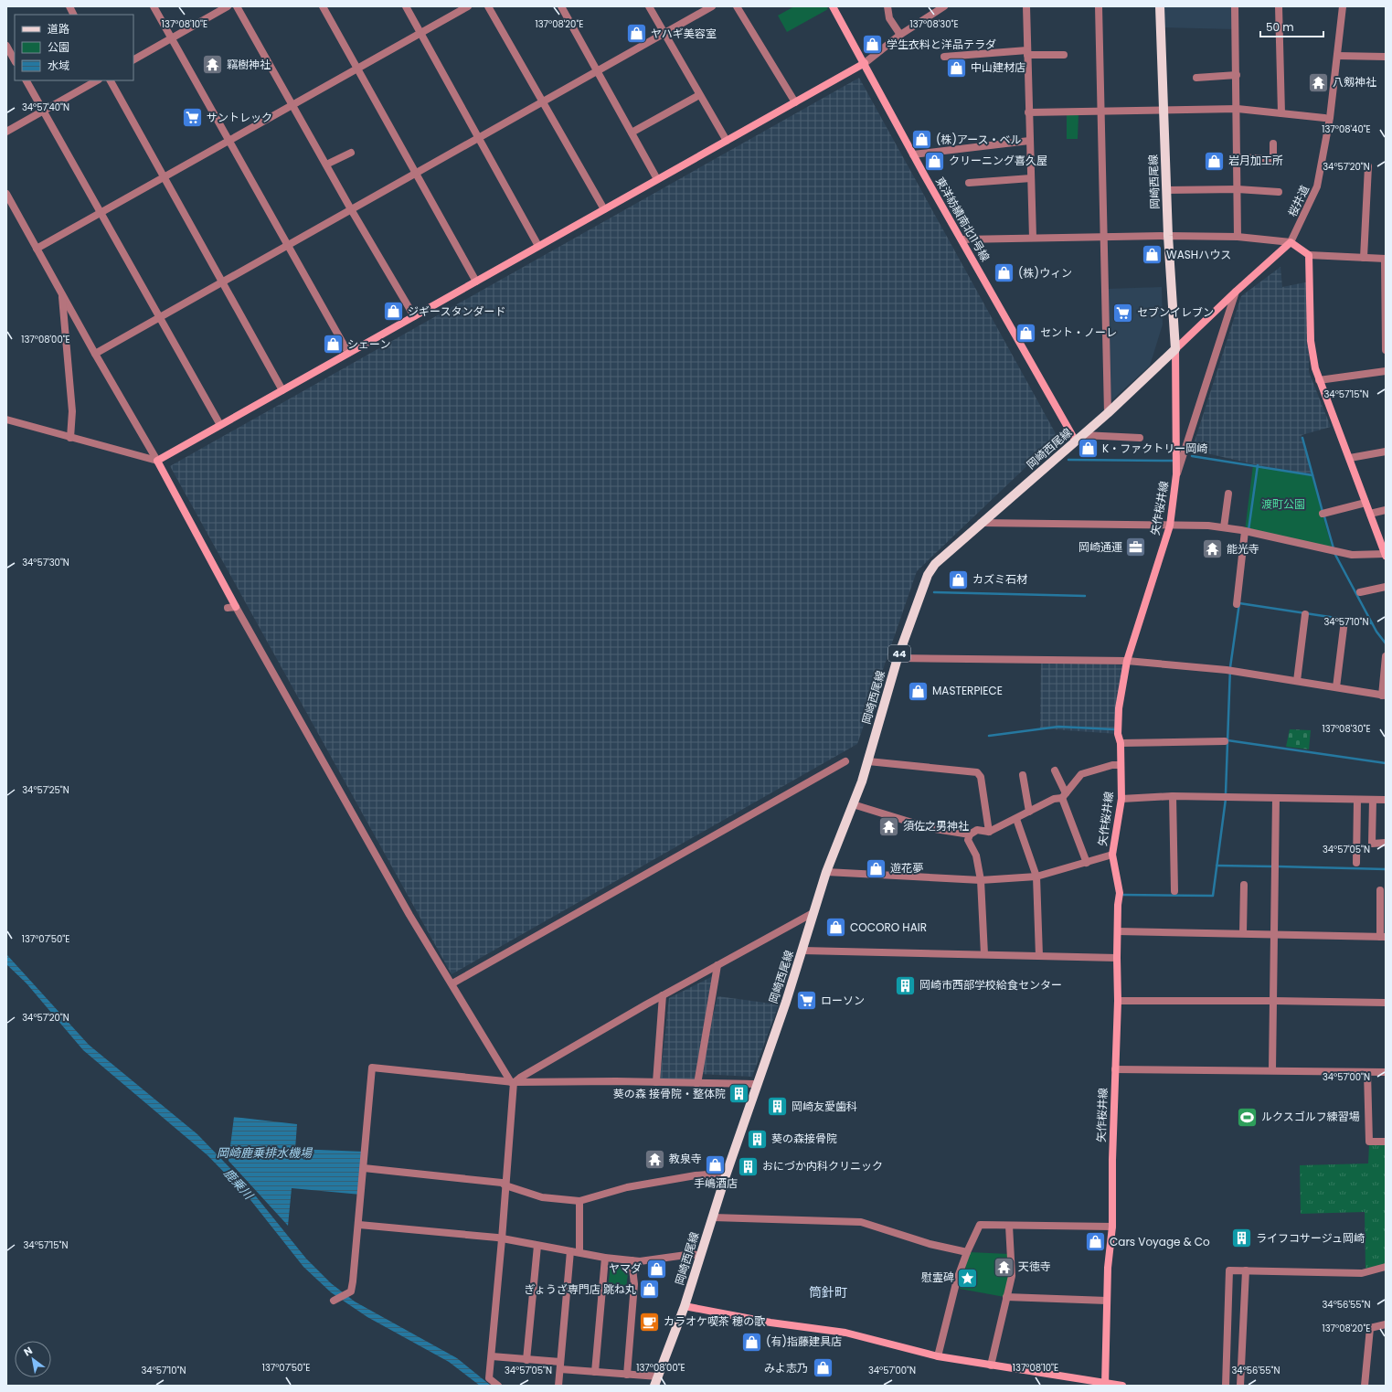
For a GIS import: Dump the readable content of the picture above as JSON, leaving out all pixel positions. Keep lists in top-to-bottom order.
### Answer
{
  "streets": {
    "main road": ["岡崎西尾線", "44"],
    "street": ["桜井道", "東洋紡績南北11号線", "矢作桜井線"]
  },
  "crossings": [
    ["岡崎西尾線", "桜井道"],
    ["岡崎西尾線", "東洋紡績南北11号線"],
    ["岡崎西尾線", "矢作桜井線"],
    ["桜井道", "矢作桜井線"]
  ],
  "districts": ["筒針町"],
  "water": ["岡崎鹿乗排水機場", "鹿乗川"],
  "parks": ["渡町公園"],
  "places": {
    "shop": [
      "ヤハギ美容室",
      "学生衣料と洋品テラダ",
      "中山建材店",
      "(株)アース・ベル",
      "クリーニング喜久屋",
      "岩月加工所",
      "WASHハウス",
      "(株)ウィン",
      "ジギースタンダード",
      "セント・ノーレ",
      "シェーン",
      "K・ファクトリー岡崎",
      "カズミ石材",
      "MASTERPIECE",
      "遊花夢",
      "COCORO HAIR",
      "手嶋酒店",
      "Cars Voyage & Co",
      "ヤマダ",
      "ぎょうざ専門店 跳ね丸",
      "(有)指藤建具店",
      "みよ志乃"
    ],
    "temple": [
      "竊樹神社",
      "八剱神社",
      "能光寺",
      "須佐之男神社",
      "教泉寺",
      "天徳寺"
    ],
    "supermarket": ["サントレック", "セブンイレブン", "ローソン"],
    "office": ["岡崎通運"],
    "building": [
      "岡崎市西部学校給食センター",
      "葵の森 接骨院・整体院",
      "岡崎友愛歯科",
      "葵の森接骨院",
      "おにづか内科クリニック",
      "ライフコサージュ岡崎"
    ],
    "sports": ["ルクスゴルフ練習場"],
    "place": ["慰霊碑"],
    "cafe": ["カラオケ喫茶 穂の歌"]
  },
  "legend": ["道路", "公園", "水域"],
  "scale_bar": "50 m",
  "north": "top left",
  "coordinates": [
    "137°08'10\"E",
    "137°08'20\"E",
    "137°08'30\"E",
    "34°57'40\"N",
    "137°08'40\"E",
    "34°57'20\"N",
    "137°08'00\"E",
    "34°57'15\"N",
    "34°57'30\"N",
    "34°57'10\"N",
    "34°57'25\"N",
    "34°57'05\"N",
    "137°07'50\"E",
    "34°57'00\"N",
    "34°56'55\"N"
  ]
}
